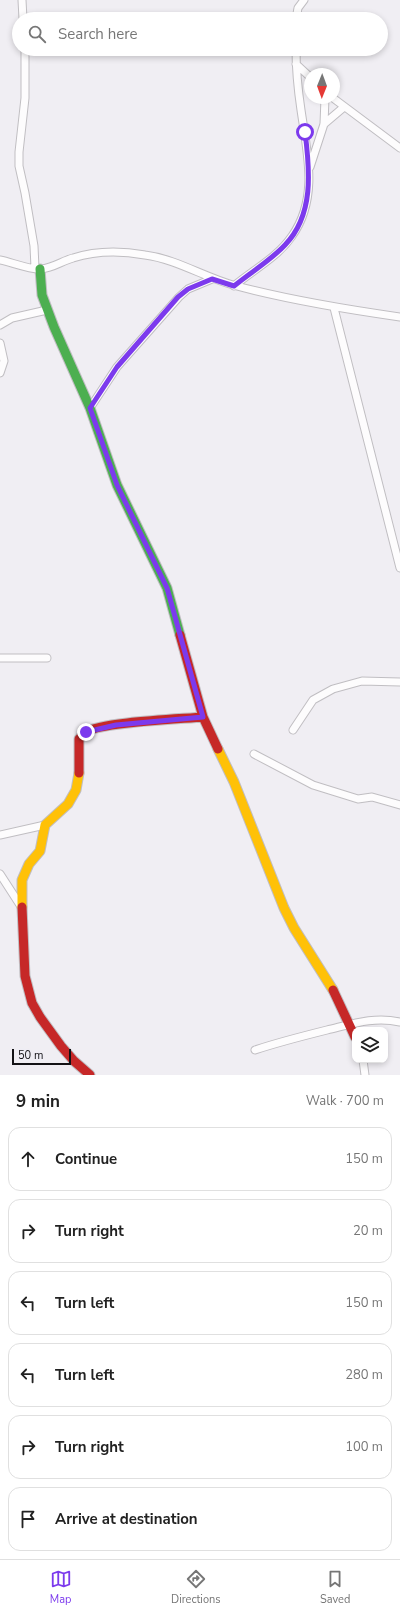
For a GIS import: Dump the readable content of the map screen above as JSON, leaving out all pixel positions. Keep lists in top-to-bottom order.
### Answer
{
  "scale_bar": "50 m",
  "north": "bottom",
  "page": {
    "search": "Search here",
    "scale": "50 m",
    "heading": ["9 min", "Walk · 700 m"],
    "list": [
      ["Continue", "150 m"],
      ["Turn right", "20 m"],
      ["Turn left", "150 m"],
      ["Turn left", "280 m"],
      ["Turn right", "100 m"],
      "Arrive at destination"
    ],
    "nav": ["Map", "Directions", "Saved"]
  }
}
